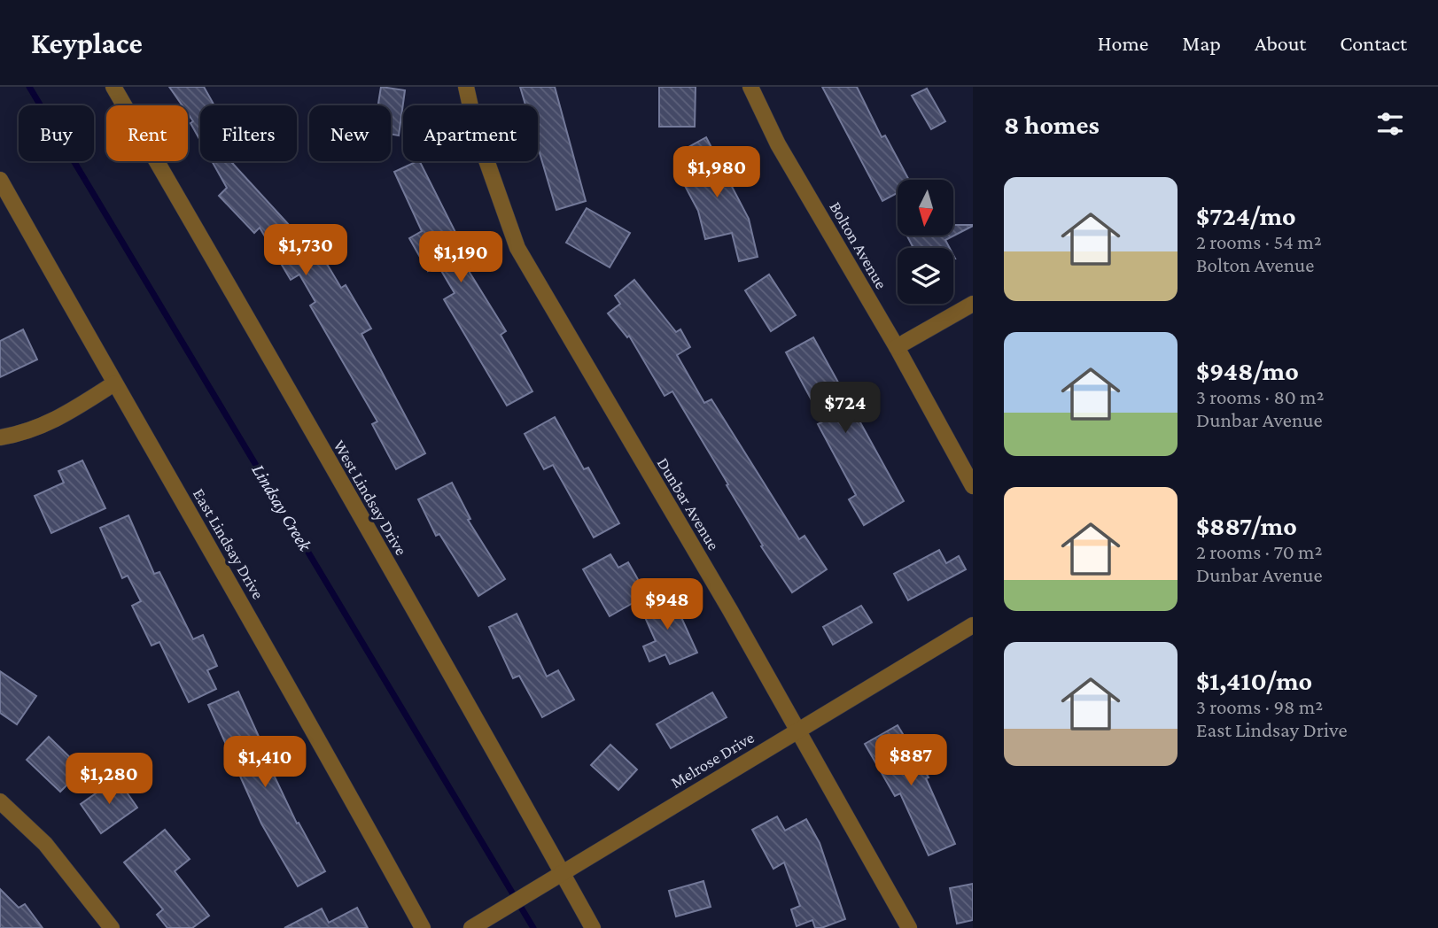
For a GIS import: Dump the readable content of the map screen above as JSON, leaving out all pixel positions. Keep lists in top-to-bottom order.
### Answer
{
  "streets": {
    "street": [
      "Bolton Avenue",
      "West Lindsay Drive",
      "Dunbar Avenue",
      "East Lindsay Drive",
      "Melrose Drive"
    ]
  },
  "crossings": [
    ["West Lindsay Drive", "Melrose Drive"],
    ["Dunbar Avenue", "Melrose Drive"]
  ],
  "water": ["Lindsay Creek"],
  "north": "bottom",
  "page": {
    "header": "Keyplace",
    "nav": [
      "Home",
      "Map",
      "About",
      "Contact"
    ],
    "heading": "8 homes",
    "chip": [
      "Buy",
      "Rent",
      "Filters",
      "New",
      "Apartment"
    ],
    "price": [
      "$1,980",
      "$1,730",
      "$1,190",
      "$724",
      "$948",
      "$887",
      "$1,410",
      "$1,280"
    ],
    "list": [
      {
        "name": "$724/mo",
        "note": "2 rooms · 54 m² · Bolton Avenue"
      },
      {
        "name": "$948/mo",
        "note": "3 rooms · 80 m² · Dunbar Avenue"
      },
      {
        "name": "$887/mo",
        "note": "2 rooms · 70 m² · Dunbar Avenue"
      },
      {
        "name": "$1,410/mo",
        "note": "3 rooms · 98 m² · East Lindsay Drive"
      }
    ]
  }
}
